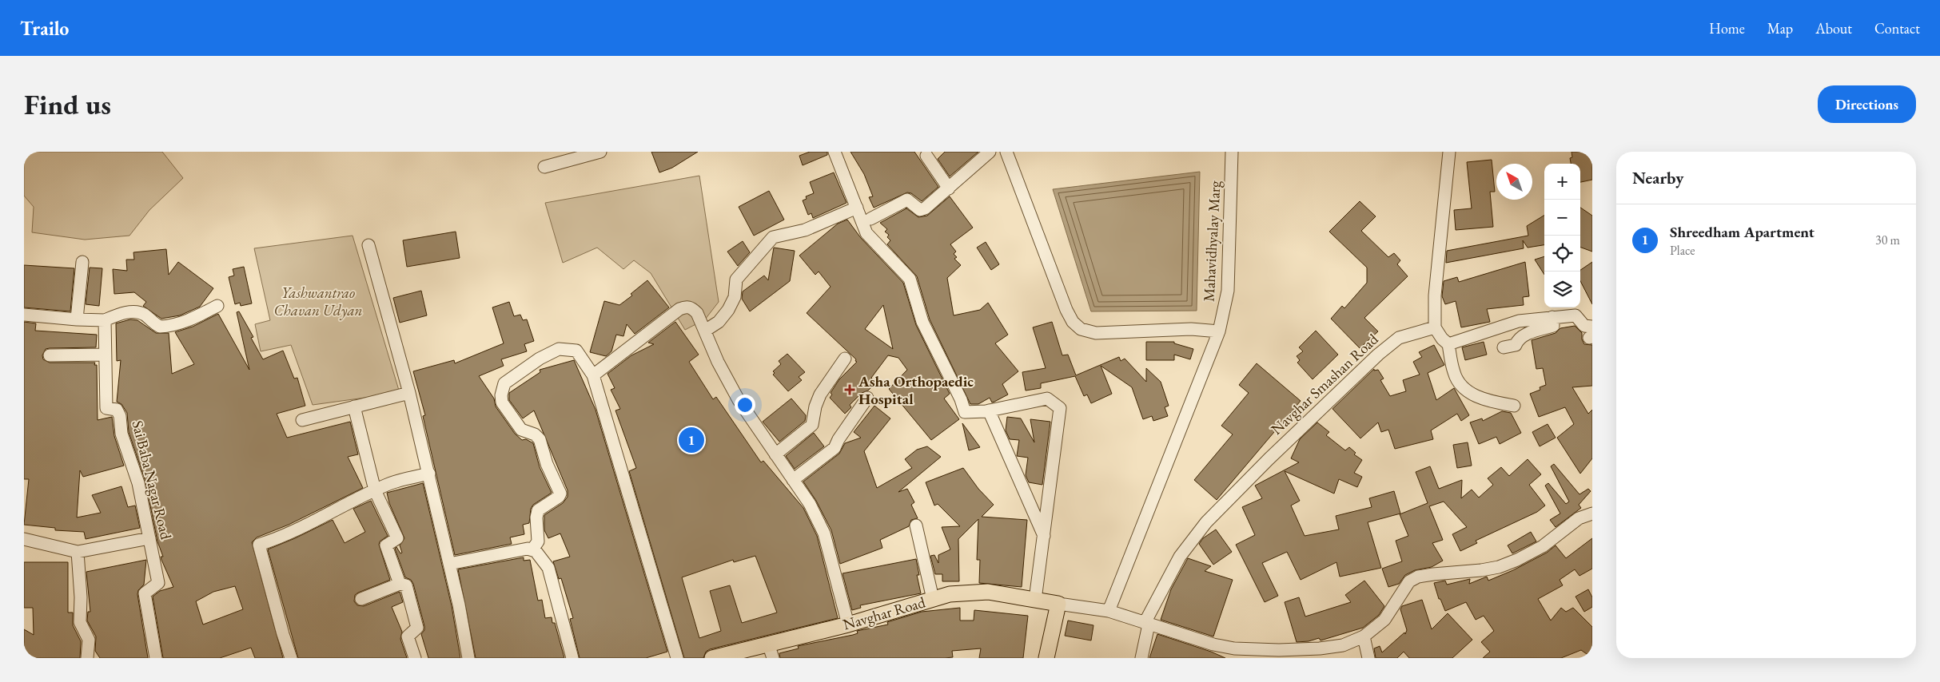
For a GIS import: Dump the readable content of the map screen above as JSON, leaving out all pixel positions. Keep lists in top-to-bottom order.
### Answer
{
  "streets": {
    "main road": ["Navghar Road"],
    "street": ["Mahavidhyalay Marg", "Navghar Smashan Road", "Sai Baba Nagar Road"]
  },
  "parks": ["Yashwantrao Chavan Udyan"],
  "places": {
    "health": ["Asha Orthopaedic Hospital"]
  },
  "north": "top left",
  "page": {
    "header": "Trailo",
    "nav": [
      "Home",
      "Map",
      "About",
      "Contact"
    ],
    "buttons": "Directions",
    "title": "Find us",
    "heading": "Nearby",
    "map_buttons": ["+", "−"],
    "list": [
      {
        "mark": "1",
        "name": "Shreedham Apartment",
        "note": "Place",
        "value": "30 m"
      }
    ],
    "pins": "1"
  }
}
